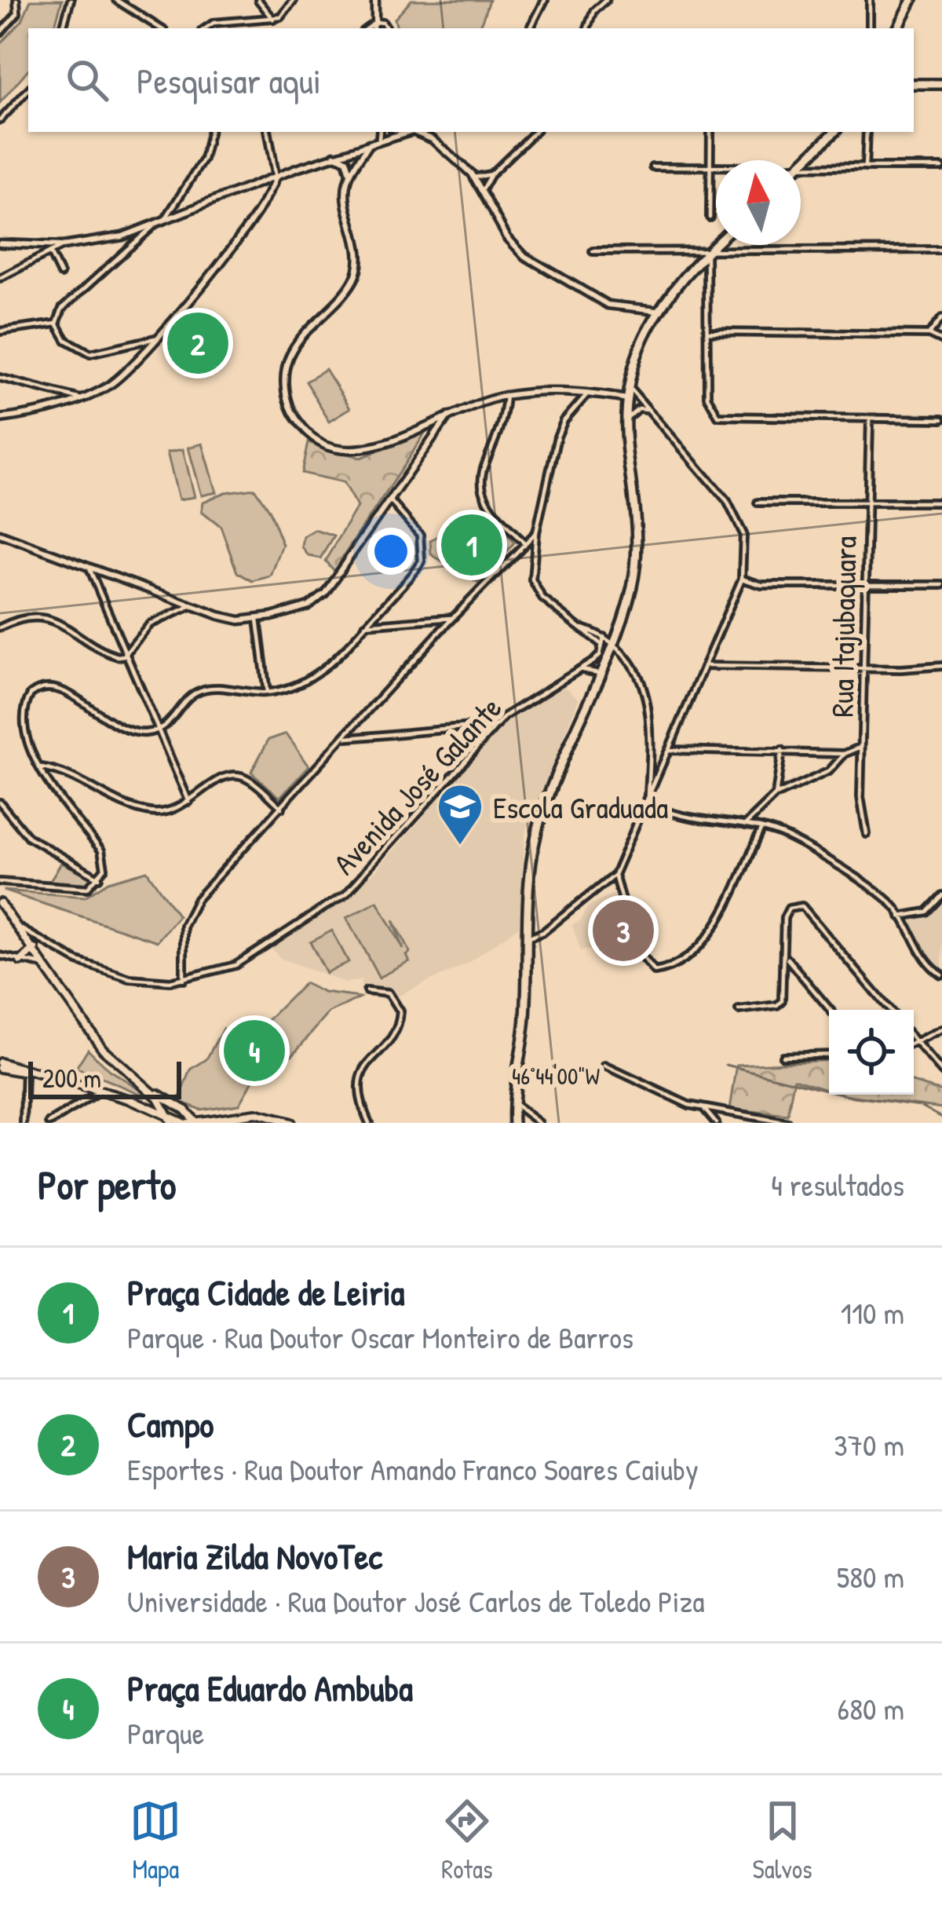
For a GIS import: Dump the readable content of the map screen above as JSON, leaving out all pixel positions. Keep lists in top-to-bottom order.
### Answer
{
  "streets": {
    "street": ["Rua Itajubaquara", "Avenida José Galante"]
  },
  "places": {
    "school or university": ["Escola Graduada"]
  },
  "scale_bar": "200 m",
  "north": "top",
  "page": {
    "search": "Pesquisar aqui",
    "pins": [
      "2",
      "1",
      "3",
      "4"
    ],
    "scale": "200 m",
    "heading": ["Por perto", "4 resultados"],
    "list": [
      {
        "mark": "1",
        "name": "Praça Cidade de Leiria",
        "note": "Parque · Rua Doutor Oscar Monteiro de Barros",
        "value": "110 m"
      },
      {
        "mark": "2",
        "name": "Campo",
        "note": "Esportes · Rua Doutor Amando Franco Soares Caiuby",
        "value": "370 m"
      },
      {
        "mark": "3",
        "name": "Maria Zilda NovoTec",
        "note": "Universidade · Rua Doutor José Carlos de Toledo Piza",
        "value": "580 m"
      },
      {
        "mark": "4",
        "name": "Praça Eduardo Ambuba",
        "note": "Parque",
        "value": "680 m"
      }
    ],
    "nav": ["Mapa", "Rotas", "Salvos"]
  },
  "coordinates": ["46°44'00\"W"]
}
